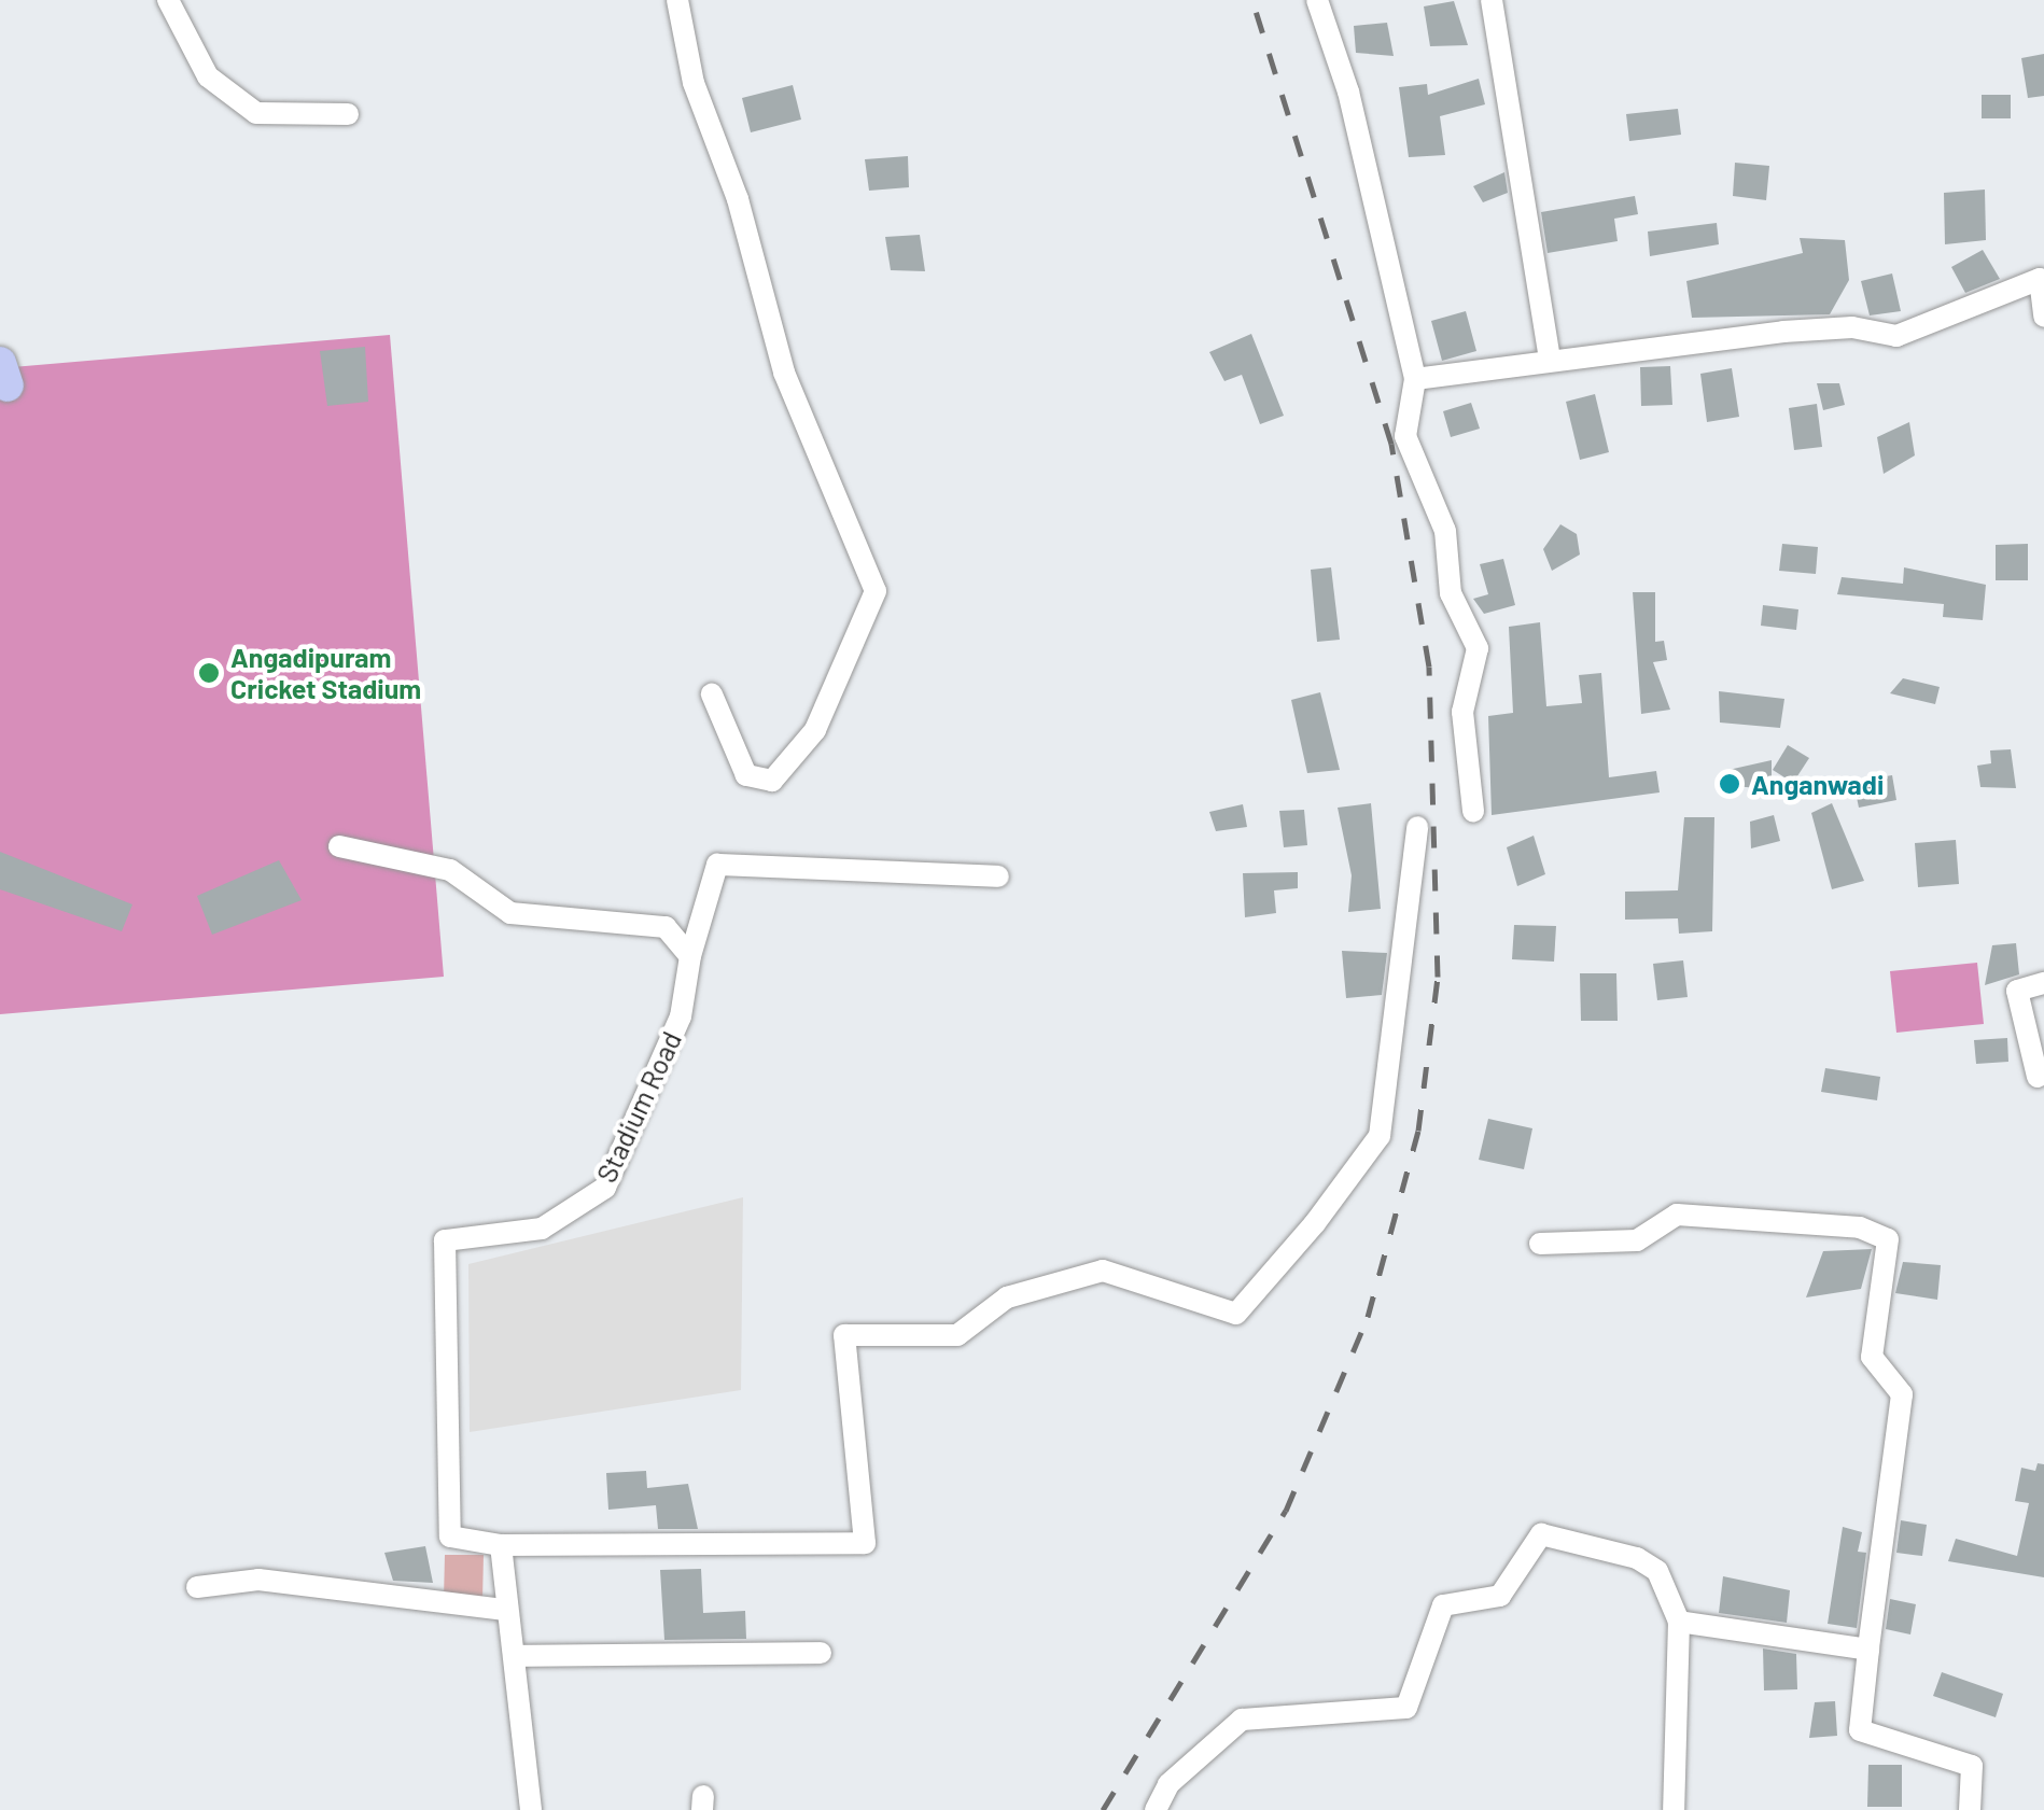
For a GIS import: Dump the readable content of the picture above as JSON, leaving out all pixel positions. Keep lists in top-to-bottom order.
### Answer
{
  "streets": {
    "street": ["Stadium Road"]
  },
  "places": ["Angadipuram Cricket Stadium", "Anganwadi"]
}
